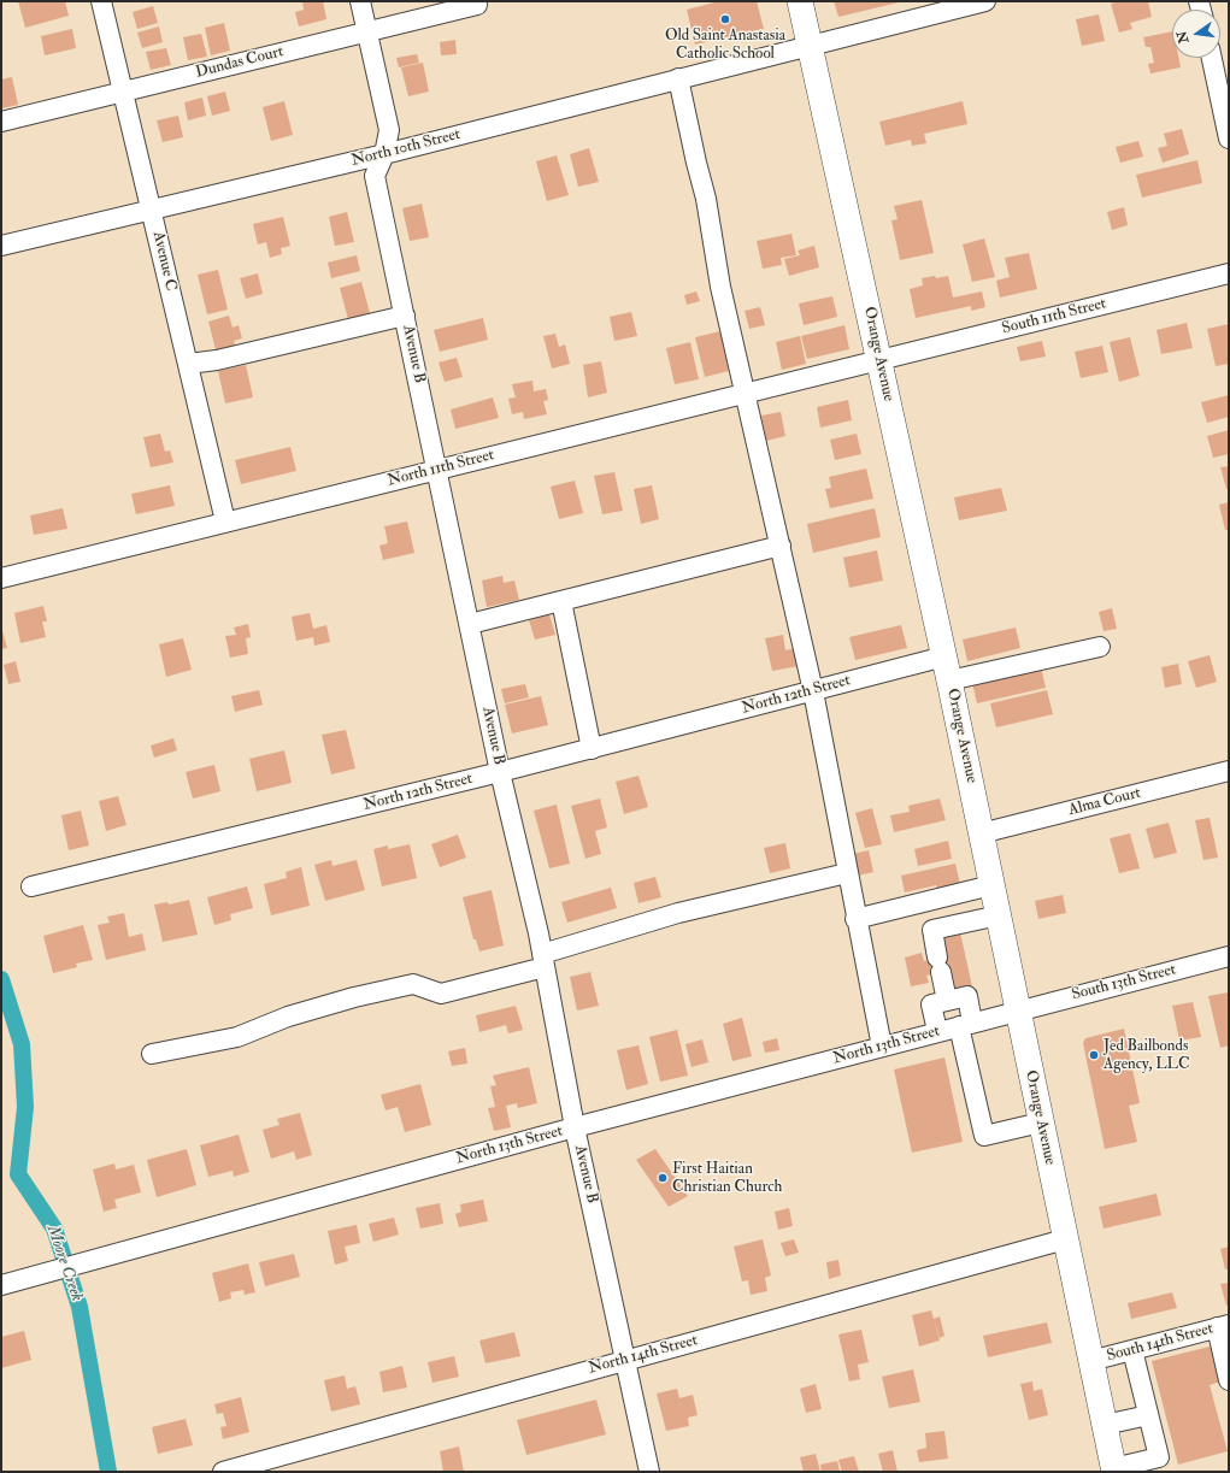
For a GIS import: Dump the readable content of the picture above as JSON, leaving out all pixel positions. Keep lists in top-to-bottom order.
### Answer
{
  "streets": {
    "main road": ["Orange Avenue"],
    "street": [
      "Dundas Court",
      "North 10th Street",
      "Avenue C",
      "South 11th Street",
      "Avenue B",
      "North 11th Street",
      "North 12th Street",
      "Alma Court",
      "South 13th Street",
      "North 13th Street",
      "South 14th Street",
      "North 14th Street"
    ]
  },
  "crossings": [
    ["Dundas Court", "Avenue C"],
    ["Dundas Court", "Avenue B"],
    ["North 10th Street", "Avenue C"],
    ["North 10th Street", "Avenue B"],
    ["North 10th Street", "Orange Avenue"],
    ["Avenue C", "North 11th Street"],
    ["South 11th Street", "Orange Avenue"],
    ["South 11th Street", "North 11th Street"],
    ["Avenue B", "North 11th Street"],
    ["Avenue B", "North 12th Street"],
    ["Avenue B", "North 13th Street"],
    ["Avenue B", "North 14th Street"],
    ["Orange Avenue", "North 11th Street"],
    ["Orange Avenue", "North 12th Street"],
    ["Orange Avenue", "Alma Court"],
    ["Orange Avenue", "South 13th Street"],
    ["Orange Avenue", "North 13th Street"],
    ["Orange Avenue", "South 14th Street"],
    ["Orange Avenue", "North 14th Street"],
    ["South 13th Street", "North 13th Street"]
  ],
  "water": ["Moore Creek"],
  "places": ["Old Saint Anastasia Catholic School", "Jed Bailbonds Agency, LLC", "First Haitian Christian Church"],
  "north": "left"
}
